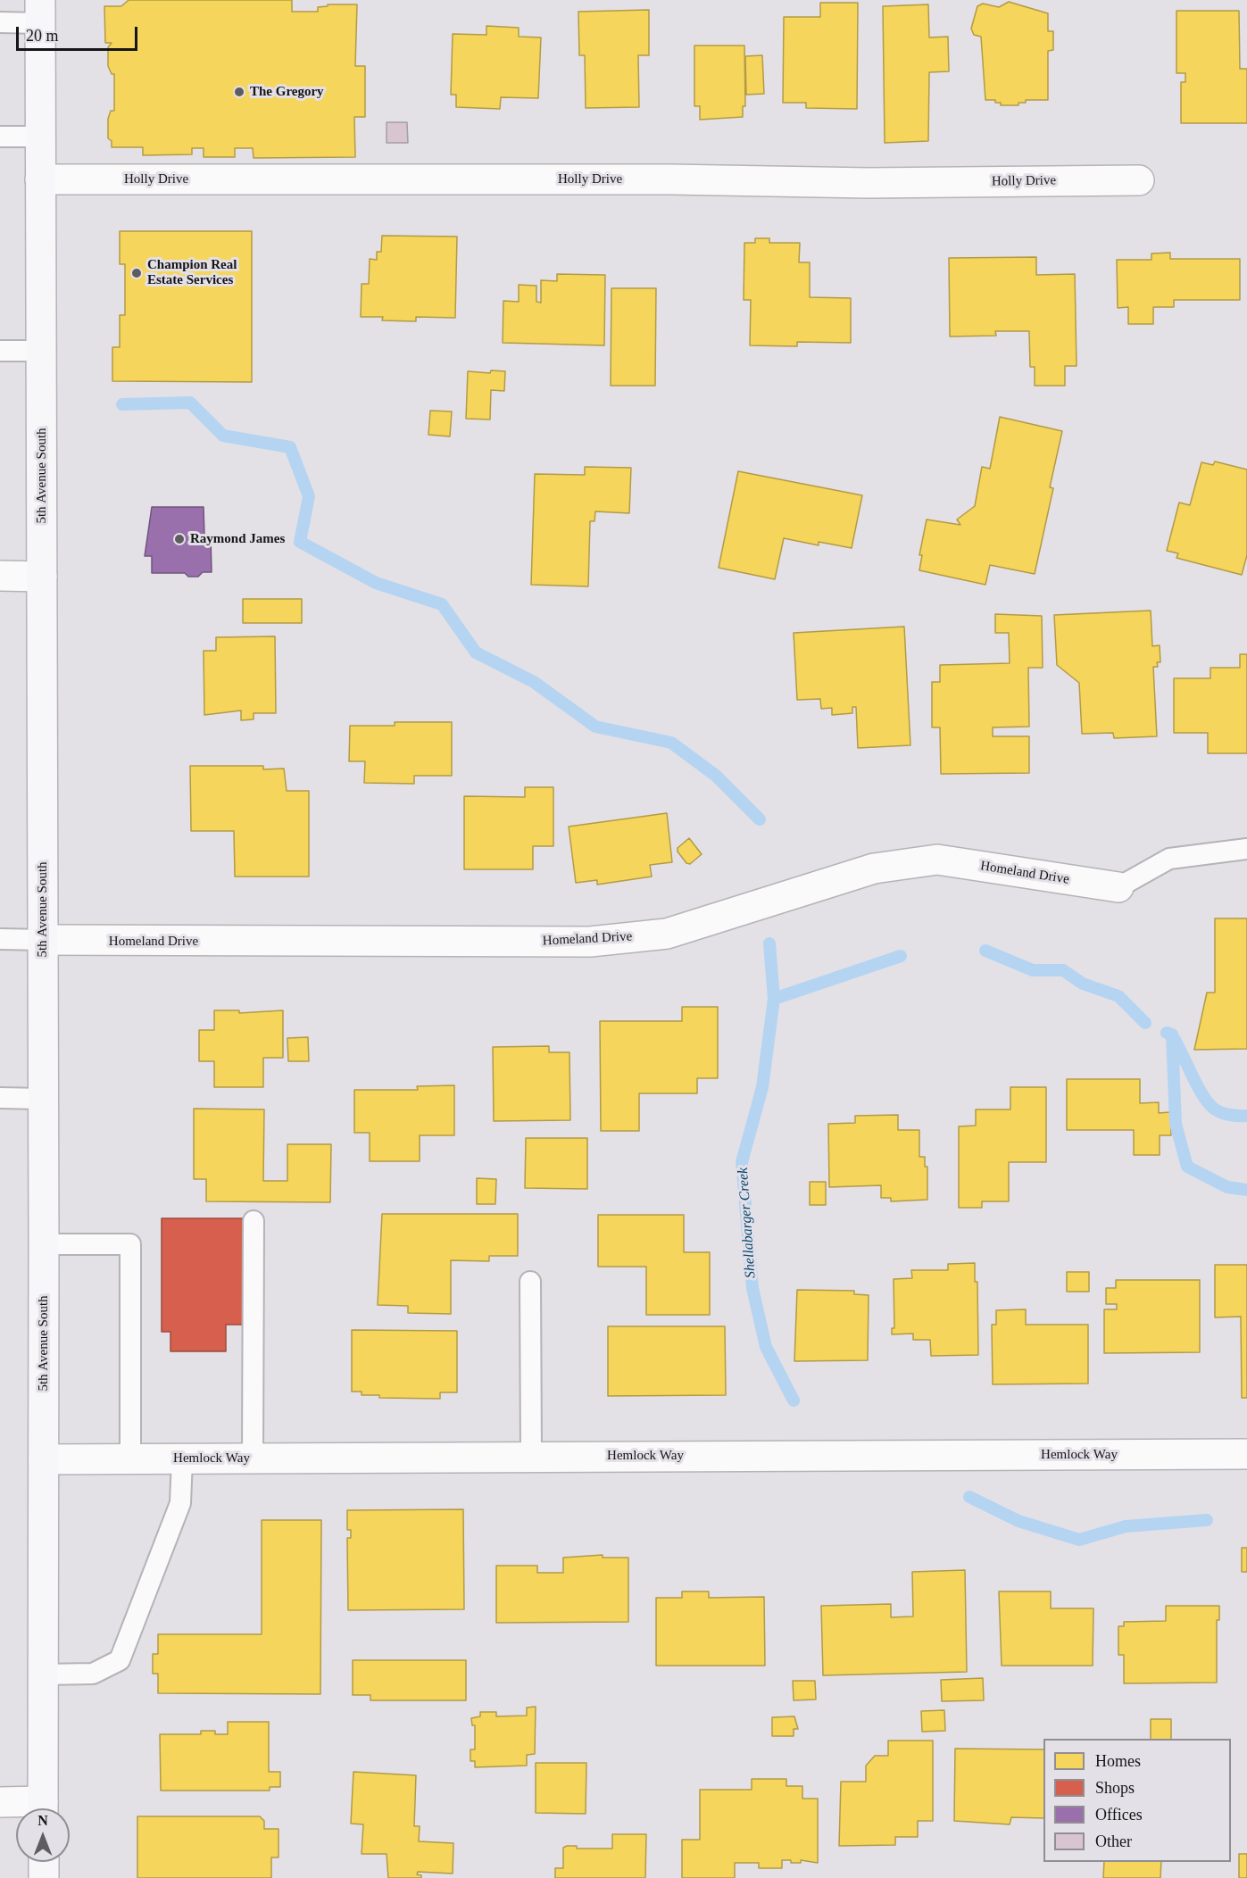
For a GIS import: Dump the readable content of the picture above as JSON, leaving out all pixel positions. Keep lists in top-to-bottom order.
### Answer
{
  "streets": {
    "main road": ["5th Avenue South"],
    "street": ["Holly Drive", "Homeland Drive", "Hemlock Way"]
  },
  "crossings": [
    ["Holly Drive", "5th Avenue South"],
    ["5th Avenue South", "Homeland Drive"],
    ["5th Avenue South", "Hemlock Way"]
  ],
  "water": ["Shellabarger Creek"],
  "places": ["The Gregory", "Champion Real Estate Services", "Raymond James"],
  "legend": [
    "Homes",
    "Shops",
    "Offices",
    "Other"
  ],
  "scale_bar": "20 m",
  "north": "top"
}
